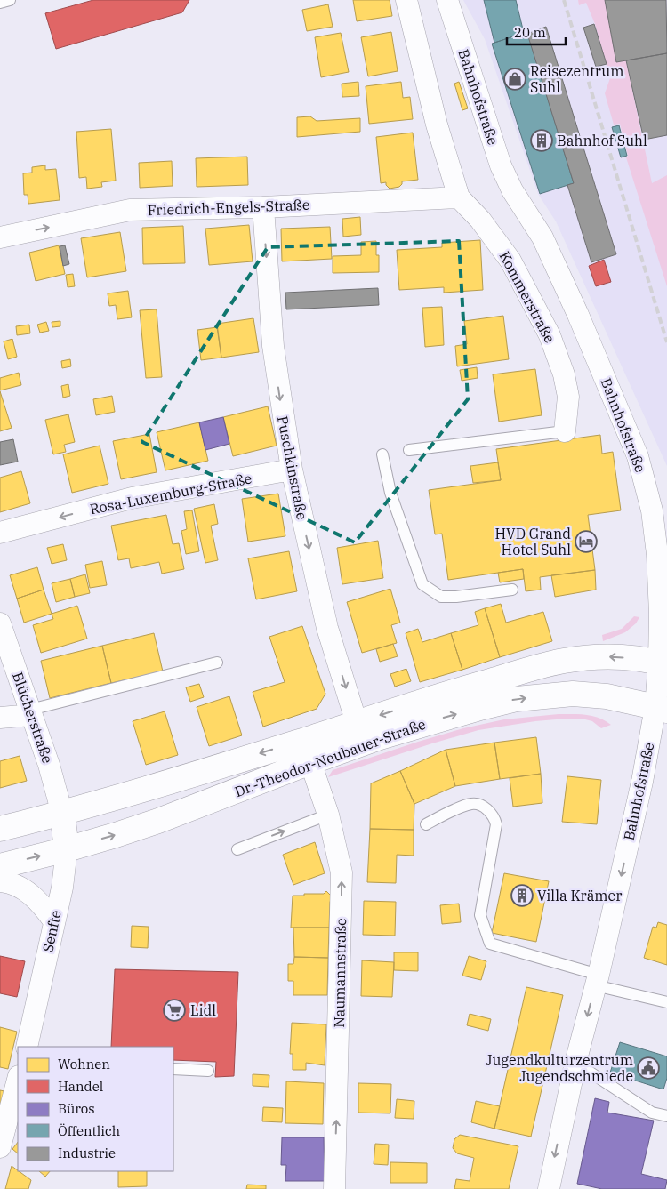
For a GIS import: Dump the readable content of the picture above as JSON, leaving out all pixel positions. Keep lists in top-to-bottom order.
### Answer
{
  "streets": {
    "main road": ["Dr.-Theodor-Neubauer-Straße", "Senfte"],
    "street": [
      "Bahnhofstraße",
      "Friedrich-Engels-Straße",
      "Kommerstraße",
      "Puschkinstraße",
      "Rosa-Luxemburg-Straße",
      "Blücherstraße",
      "Naumannstraße"
    ]
  },
  "crossings": [
    ["Bahnhofstraße", "Dr.-Theodor-Neubauer-Straße"],
    ["Friedrich-Engels-Straße", "Kommerstraße"],
    ["Friedrich-Engels-Straße", "Puschkinstraße"],
    ["Puschkinstraße", "Rosa-Luxemburg-Straße"],
    ["Puschkinstraße", "Dr.-Theodor-Neubauer-Straße"],
    ["Blücherstraße", "Dr.-Theodor-Neubauer-Straße"],
    ["Blücherstraße", "Senfte"],
    ["Dr.-Theodor-Neubauer-Straße", "Senfte"],
    ["Dr.-Theodor-Neubauer-Straße", "Naumannstraße"]
  ],
  "one_way": [
    "Bahnhofstraße",
    "Friedrich-Engels-Straße",
    "Puschkinstraße",
    "Rosa-Luxemburg-Straße",
    "Naumannstraße"
  ],
  "places": {
    "shop": ["Reisezentrum Suhl"],
    "building": ["Bahnhof Suhl", "Villa Krämer"],
    "hotel": ["HVD Grand Hotel Suhl"],
    "supermarket": ["Lidl"],
    "public building": ["Jugendkulturzentrum Jugendschmiede"]
  },
  "legend": [
    "Wohnen",
    "Handel",
    "Büros",
    "Öffentlich",
    "Industrie"
  ],
  "scale_bar": "20 m"
}
